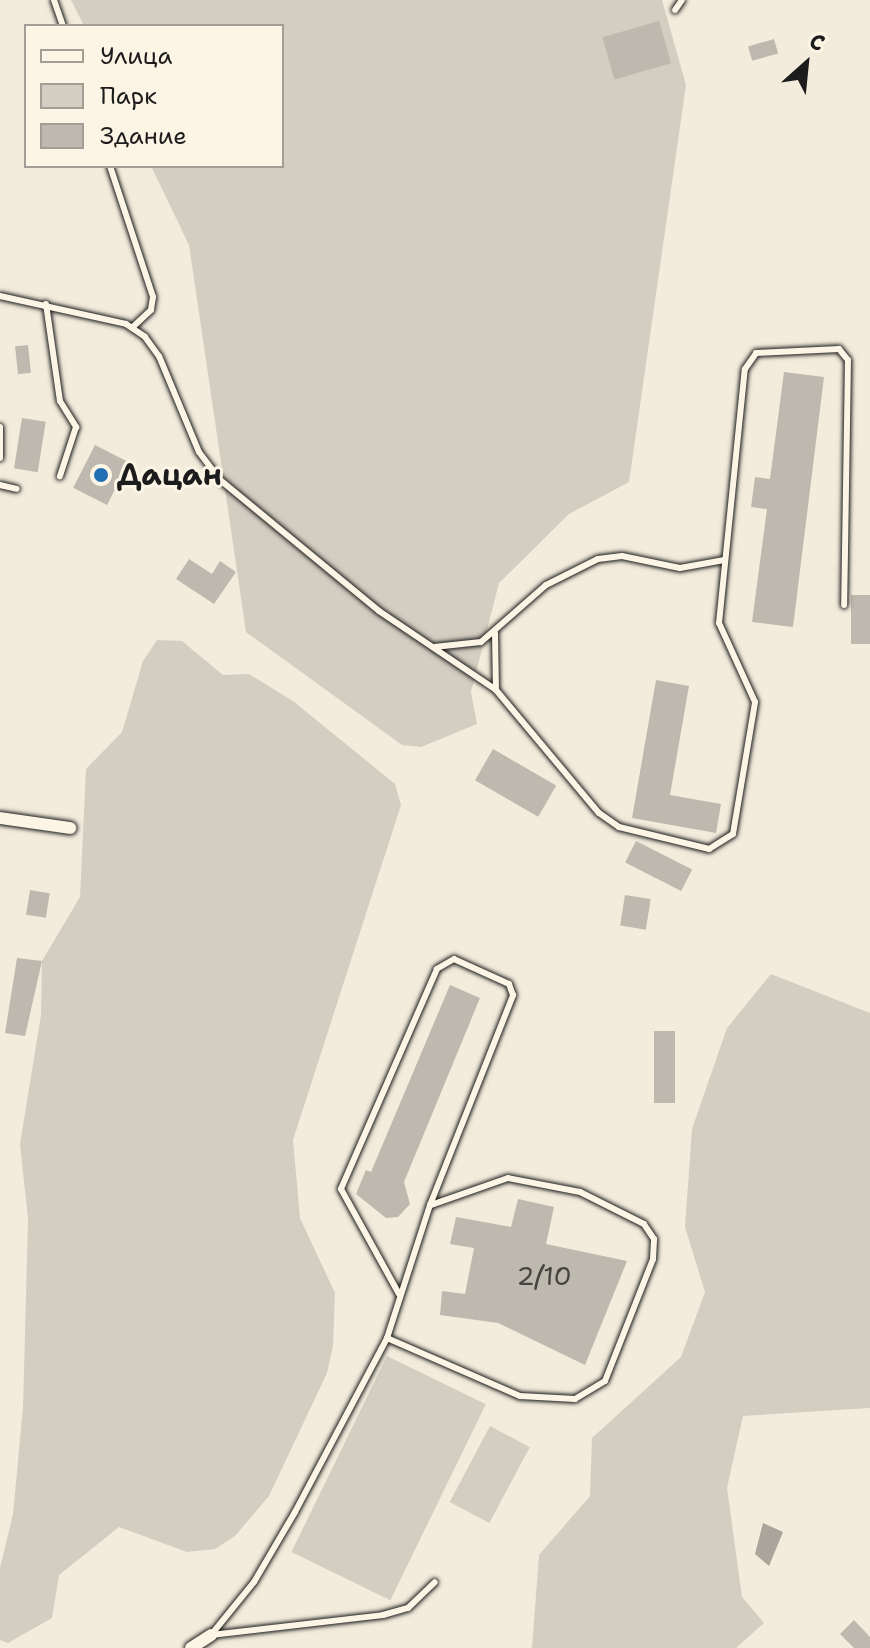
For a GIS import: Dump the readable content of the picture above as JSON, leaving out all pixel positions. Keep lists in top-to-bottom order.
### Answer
{
  "places": ["Дацан"],
  "house_numbers": ["2/10"],
  "legend": ["Улица", "Парк", "Здание"],
  "north": "top right"
}
